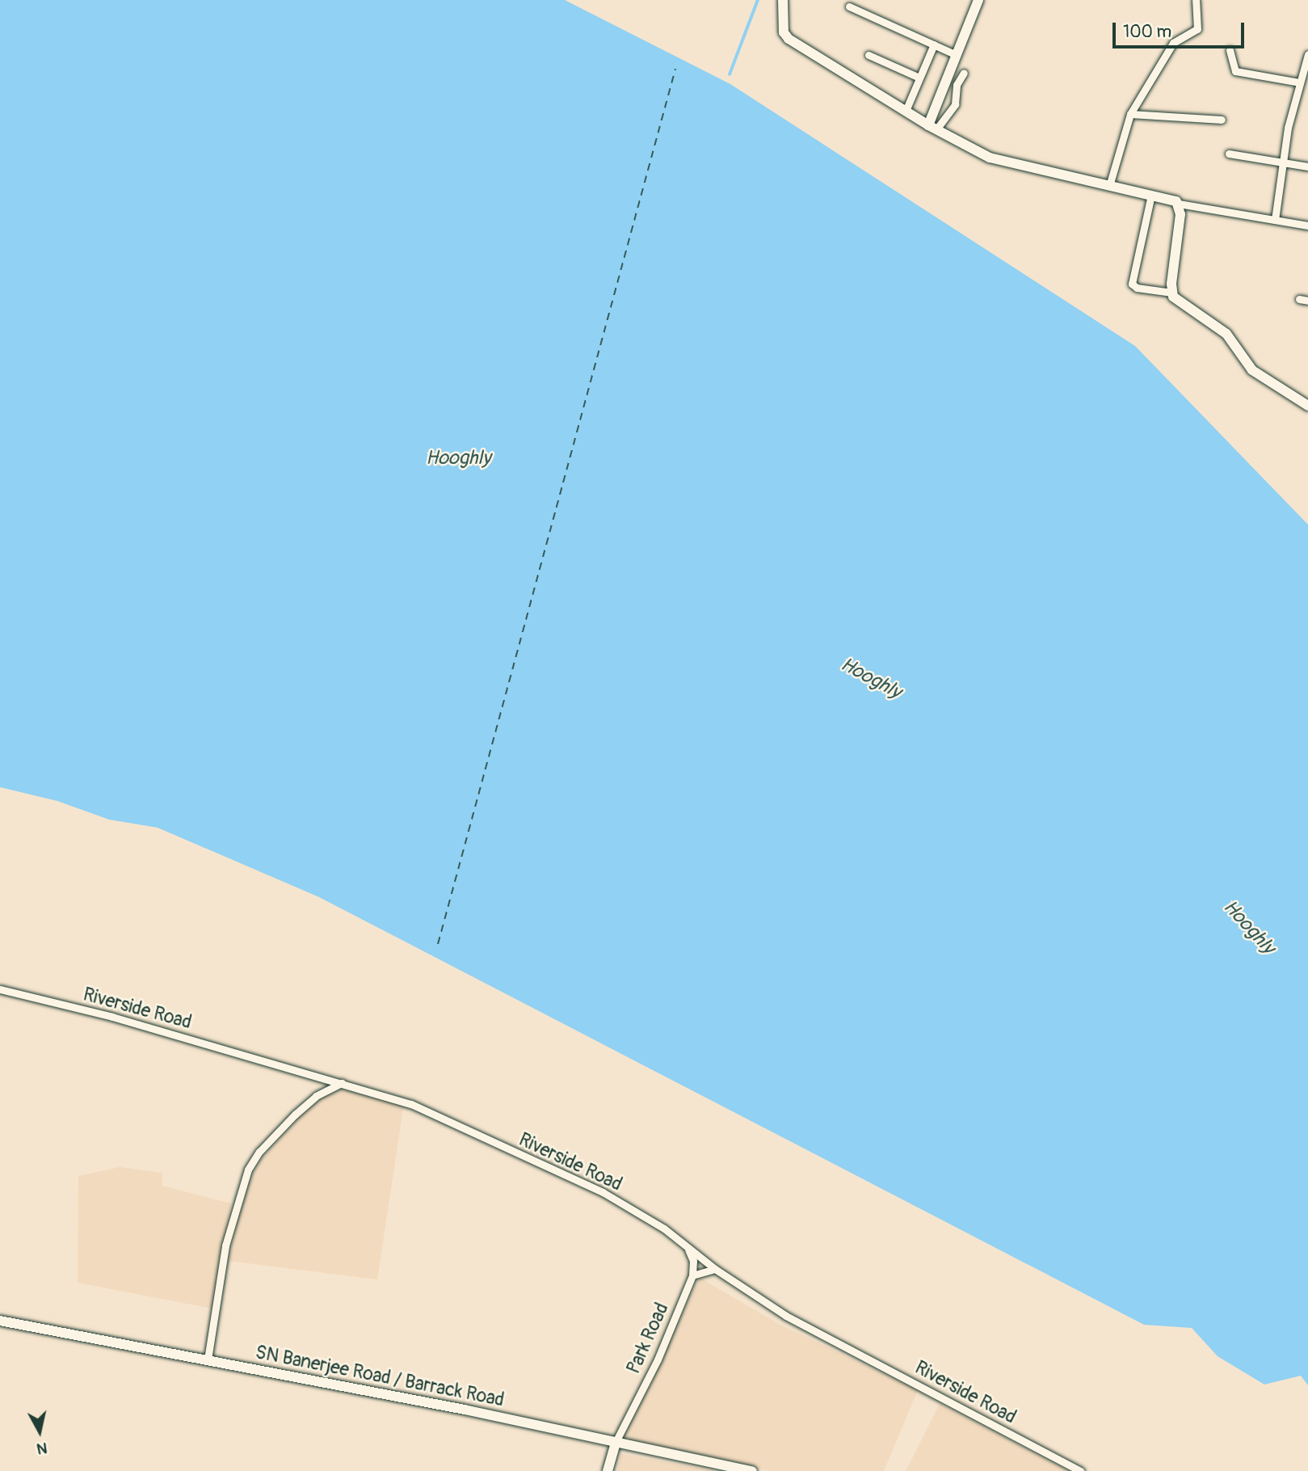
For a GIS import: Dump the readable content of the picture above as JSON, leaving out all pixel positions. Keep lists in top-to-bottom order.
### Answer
{
  "streets": {
    "street": ["Riverside Road", "Park Road", "SN Banerjee Road / Barrack Road"]
  },
  "crossings": [
    ["Park Road", "SN Banerjee Road / Barrack Road"]
  ],
  "water": ["Hooghly"],
  "scale_bar": "100 m",
  "north": "bottom"
}
